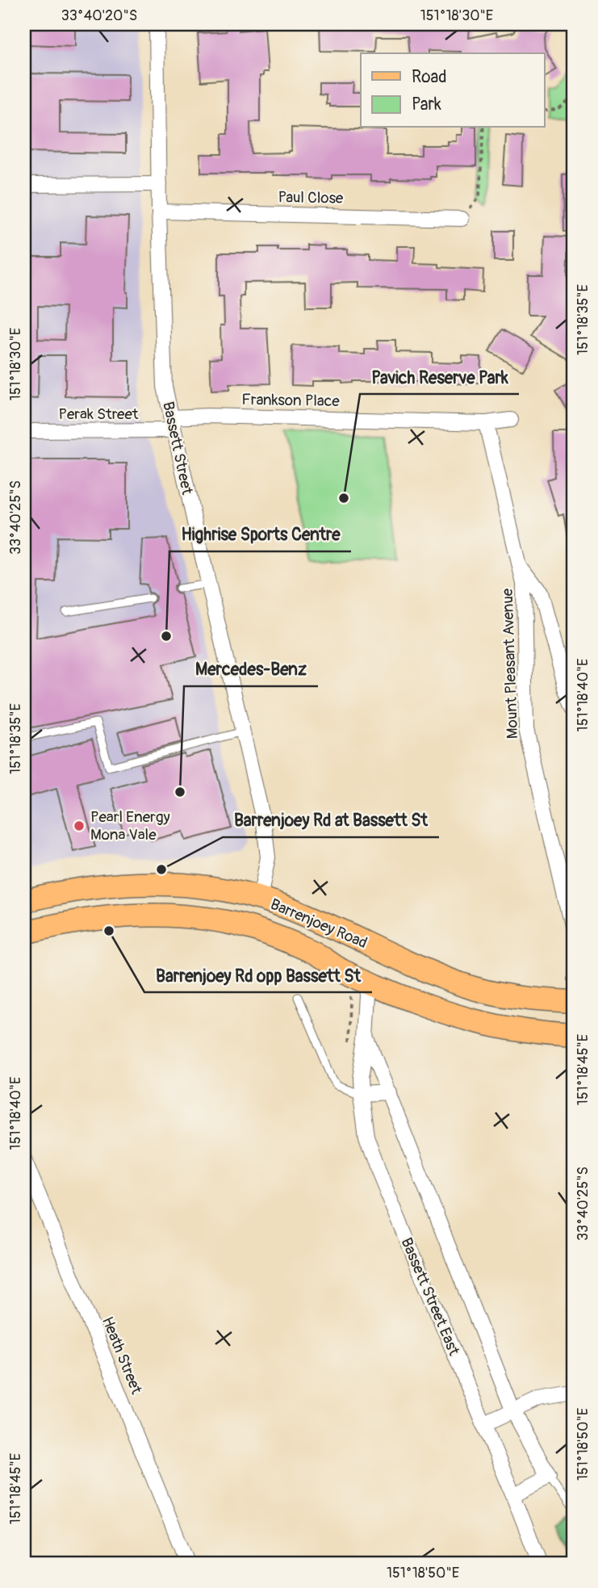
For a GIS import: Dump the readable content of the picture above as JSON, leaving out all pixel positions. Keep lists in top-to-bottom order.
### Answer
{
  "streets": {
    "main road": ["Bassett Street", "Barrenjoey Road", "Bassett Street East"],
    "street": [
      "Paul Close",
      "Frankson Place",
      "Perak Street",
      "Mount Pleasant Avenue",
      "Heath Street"
    ]
  },
  "crossings": [
    ["Paul Close", "Bassett Street"],
    ["Frankson Place", "Perak Street"],
    ["Frankson Place", "Bassett Street"],
    ["Frankson Place", "Mount Pleasant Avenue"],
    ["Perak Street", "Bassett Street"],
    ["Bassett Street", "Barrenjoey Road"],
    ["Barrenjoey Road", "Bassett Street East"]
  ],
  "places": [
    "Pavich Reserve Park",
    "Highrise Sports Centre",
    "Mercedes-Benz",
    "Pearl Energy Mona Vale",
    "Barrenjoey Rd at Bassett St",
    "Barrenjoey Rd opp Bassett St"
  ],
  "legend": ["Road", "Park"],
  "coordinates": [
    "33°40'20\"S",
    "151°18'30\"E",
    "151°18'35\"E",
    "33°40'25\"S",
    "151°18'40\"E",
    "151°18'45\"E",
    "151°18'50\"E"
  ]
}
